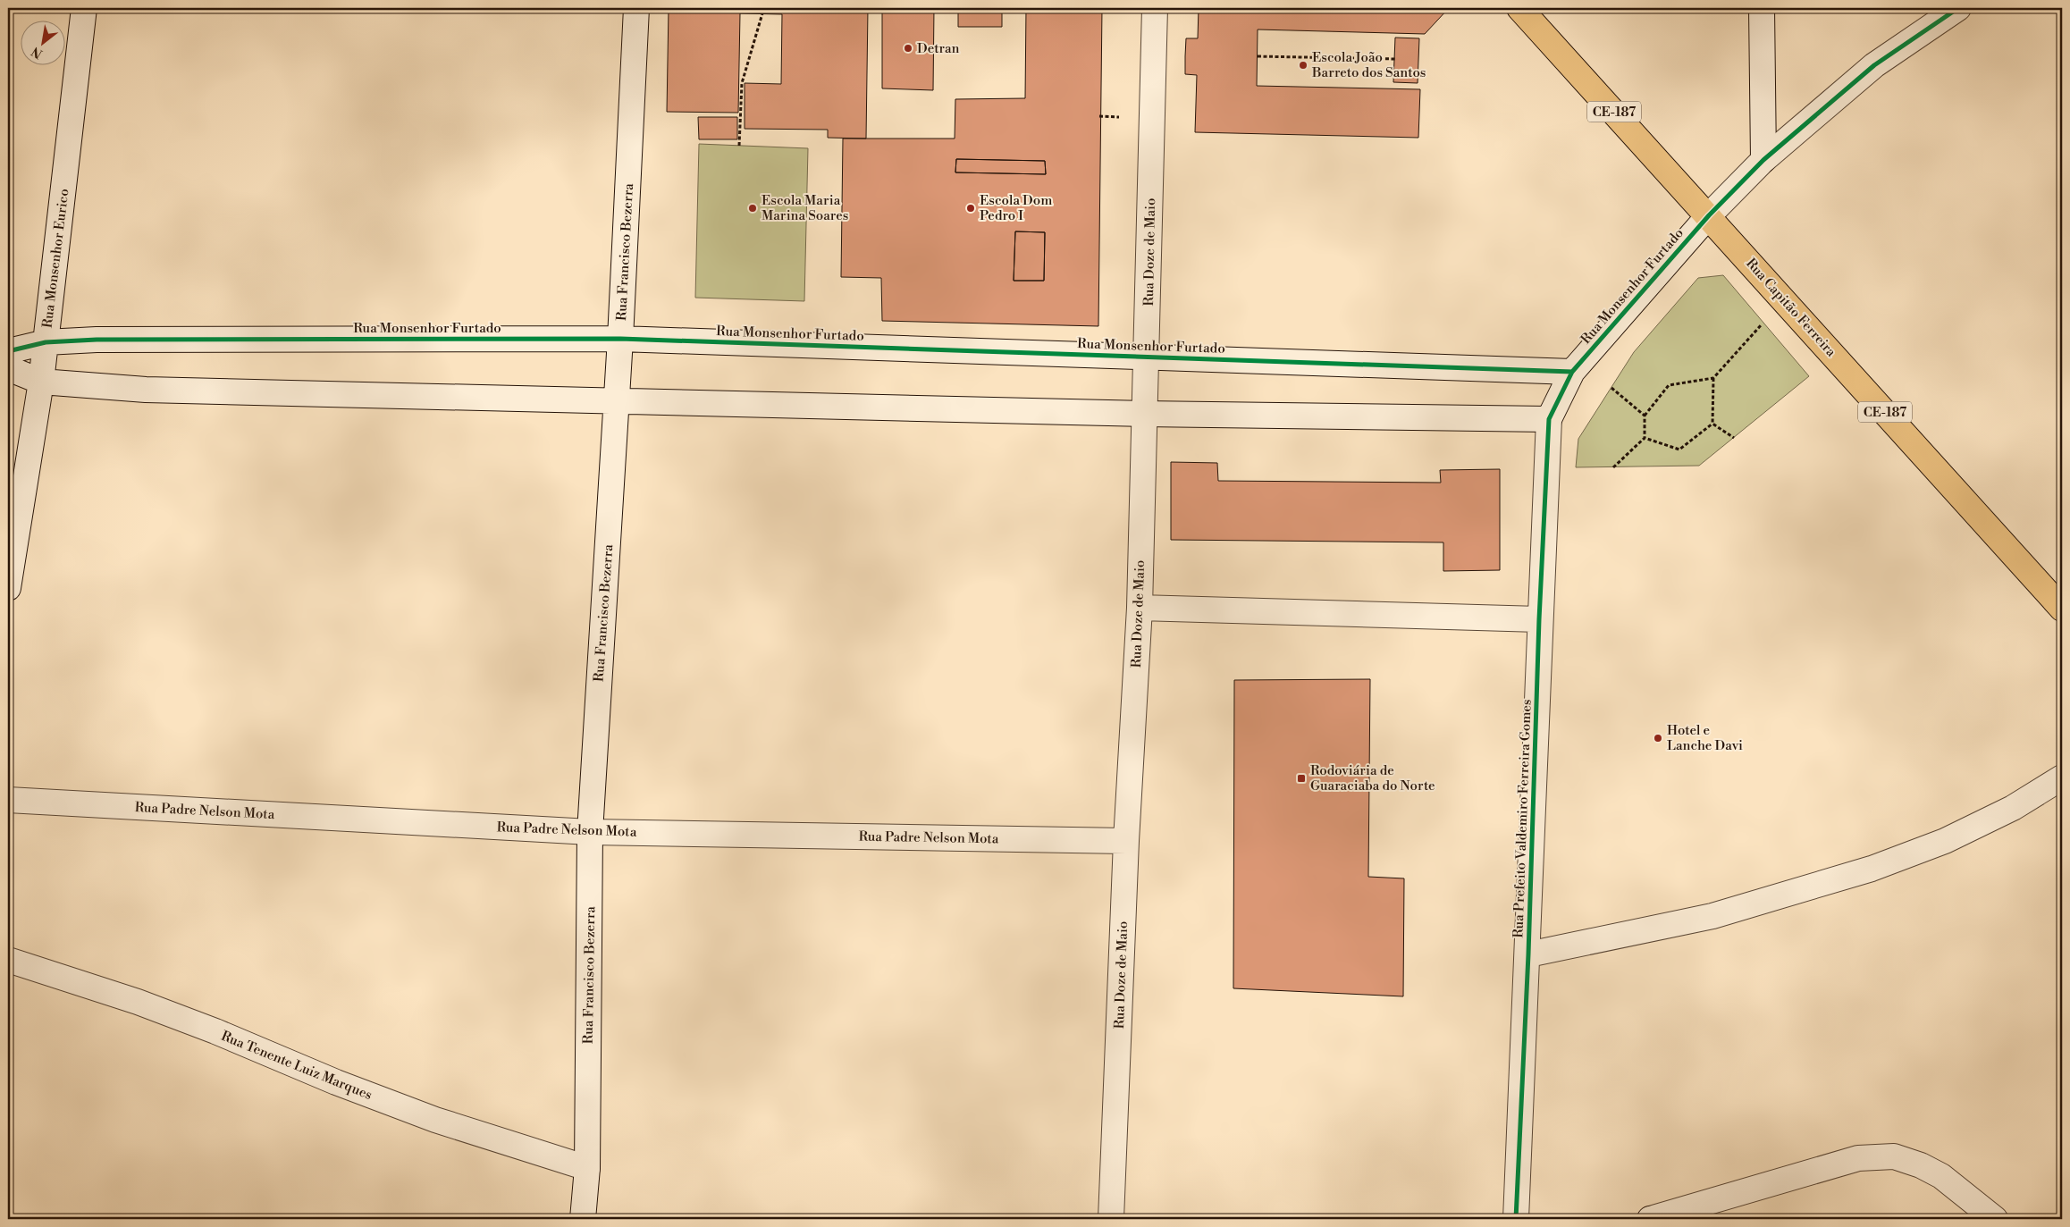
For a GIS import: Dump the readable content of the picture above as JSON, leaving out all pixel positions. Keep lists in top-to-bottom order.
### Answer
{
  "streets": {
    "main road": ["CE-187", "Rua Capitão Ferreira"],
    "street": [
      "Rua Francisco Bezerra",
      "Rua Doze de Maio",
      "Rua Monsenhor Eurico",
      "Rua Monsenhor Furtado",
      "Rua Padre Nelson Mota",
      "Rua Prefeito Valdemiro Ferreira Gomes",
      "Rua Tenente Luiz Marques"
    ]
  },
  "crossings": [
    ["Rua Francisco Bezerra", "Rua Monsenhor Furtado"],
    ["Rua Francisco Bezerra", "Rua Padre Nelson Mota"],
    ["Rua Francisco Bezerra", "Rua Tenente Luiz Marques"],
    ["Rua Doze de Maio", "Rua Monsenhor Furtado"],
    ["Rua Doze de Maio", "Rua Padre Nelson Mota"],
    ["Rua Monsenhor Eurico", "Rua Monsenhor Furtado"],
    ["Rua Monsenhor Furtado", "Rua Capitão Ferreira"],
    ["Rua Monsenhor Furtado", "Rua Prefeito Valdemiro Ferreira Gomes"]
  ],
  "places": {
    "other": [
      "Detran",
      "Escola João Barreto dos Santos",
      "Escola Maria Marina Soares",
      "Escola Dom Pedro I",
      "Hotel e Lanche Davi"
    ],
    "transit": ["Rodoviária de Guaraciaba do Norte"]
  },
  "north": "bottom left"
}
